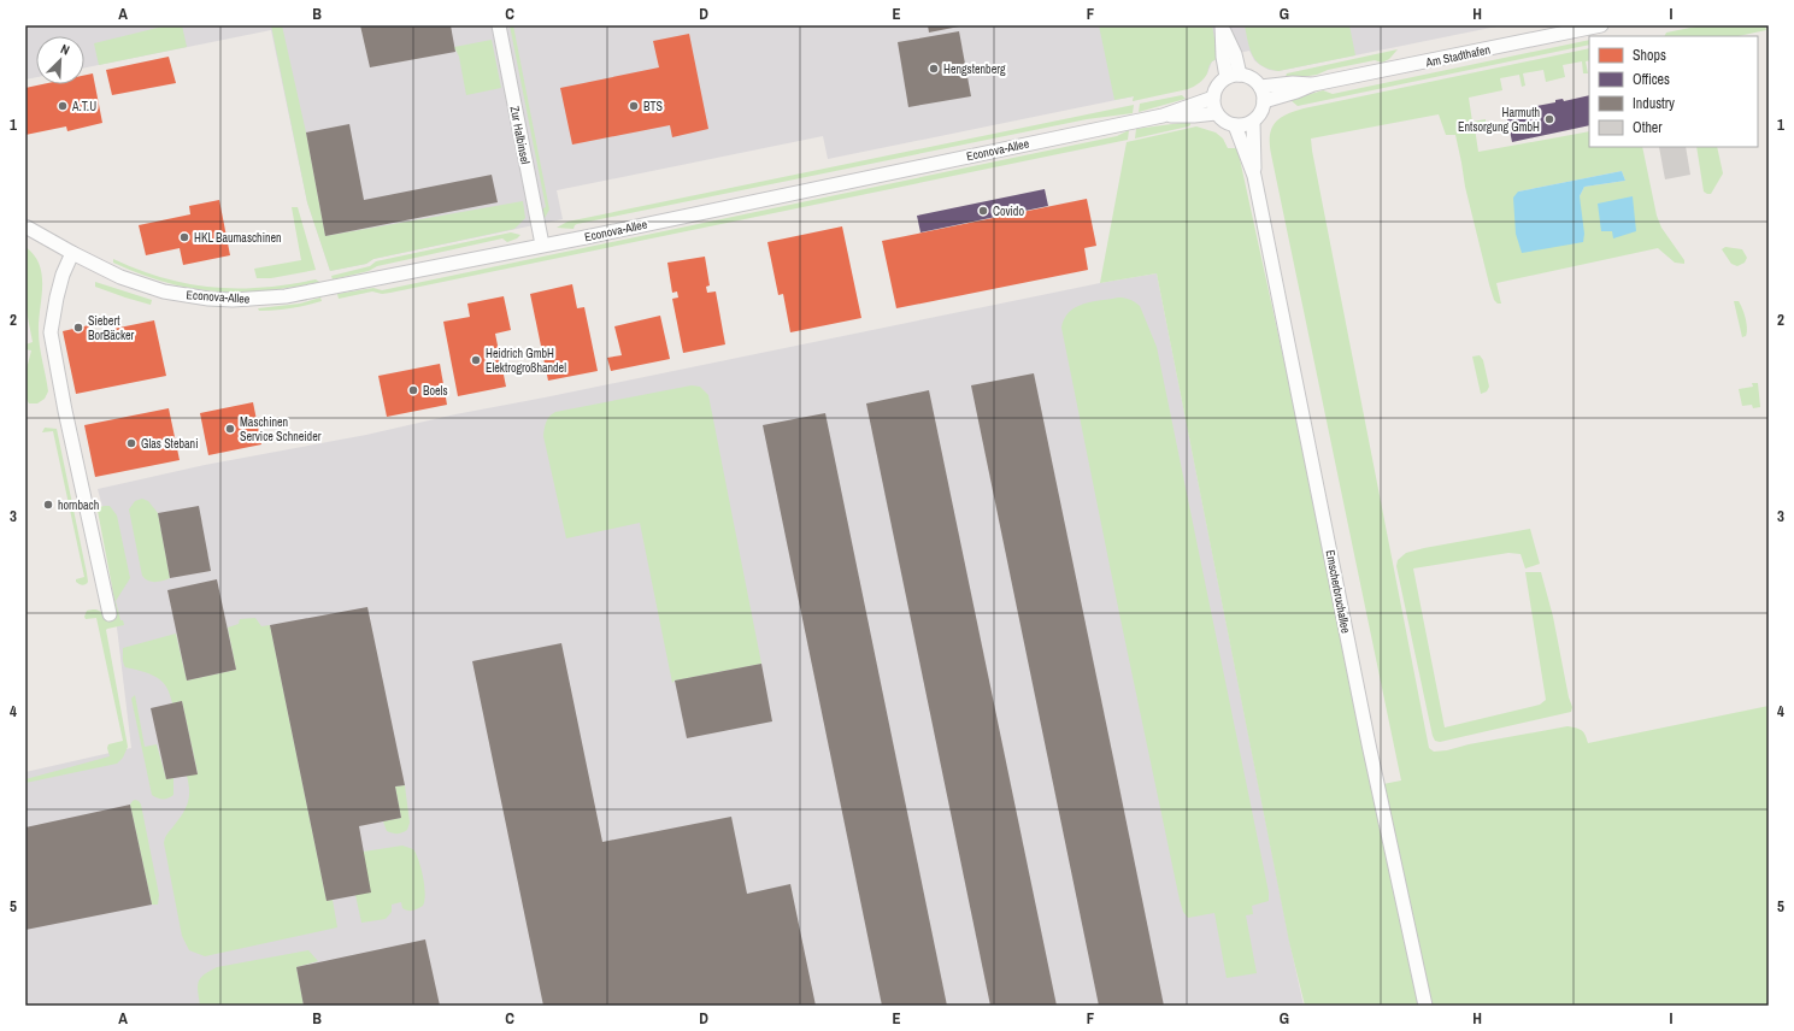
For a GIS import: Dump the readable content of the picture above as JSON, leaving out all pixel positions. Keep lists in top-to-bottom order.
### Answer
{
  "streets": {
    "street": [
      "Am Stadthafen",
      "Zur Halbinsel",
      "Econova-Allee",
      "Emscherbruchallee"
    ]
  },
  "crossings": [
    ["Am Stadthafen", "Econova-Allee"],
    ["Am Stadthafen", "Emscherbruchallee"],
    ["Zur Halbinsel", "Econova-Allee"],
    ["Econova-Allee", "Emscherbruchallee"]
  ],
  "places": [
    "Hengstenberg",
    "A.T.U",
    "BTS",
    "Harmuth Entsorgung GmbH",
    "Covido",
    "HKL Baumaschinen",
    "Siebert BorBäcker",
    "Heidrich GmbH Elektrogroßhandel",
    "Boels",
    "Maschinen Service Schneider",
    "Glas Stebani",
    "hornbach"
  ],
  "legend": [
    "Shops",
    "Offices",
    "Industry",
    "Other"
  ],
  "north": "top right",
  "grid": {
    "columns": [
      "A",
      "B",
      "C",
      "D",
      "E",
      "F",
      "G",
      "H",
      "I"
    ],
    "rows": [
      "1",
      "2",
      "3",
      "4",
      "5"
    ]
  }
}
